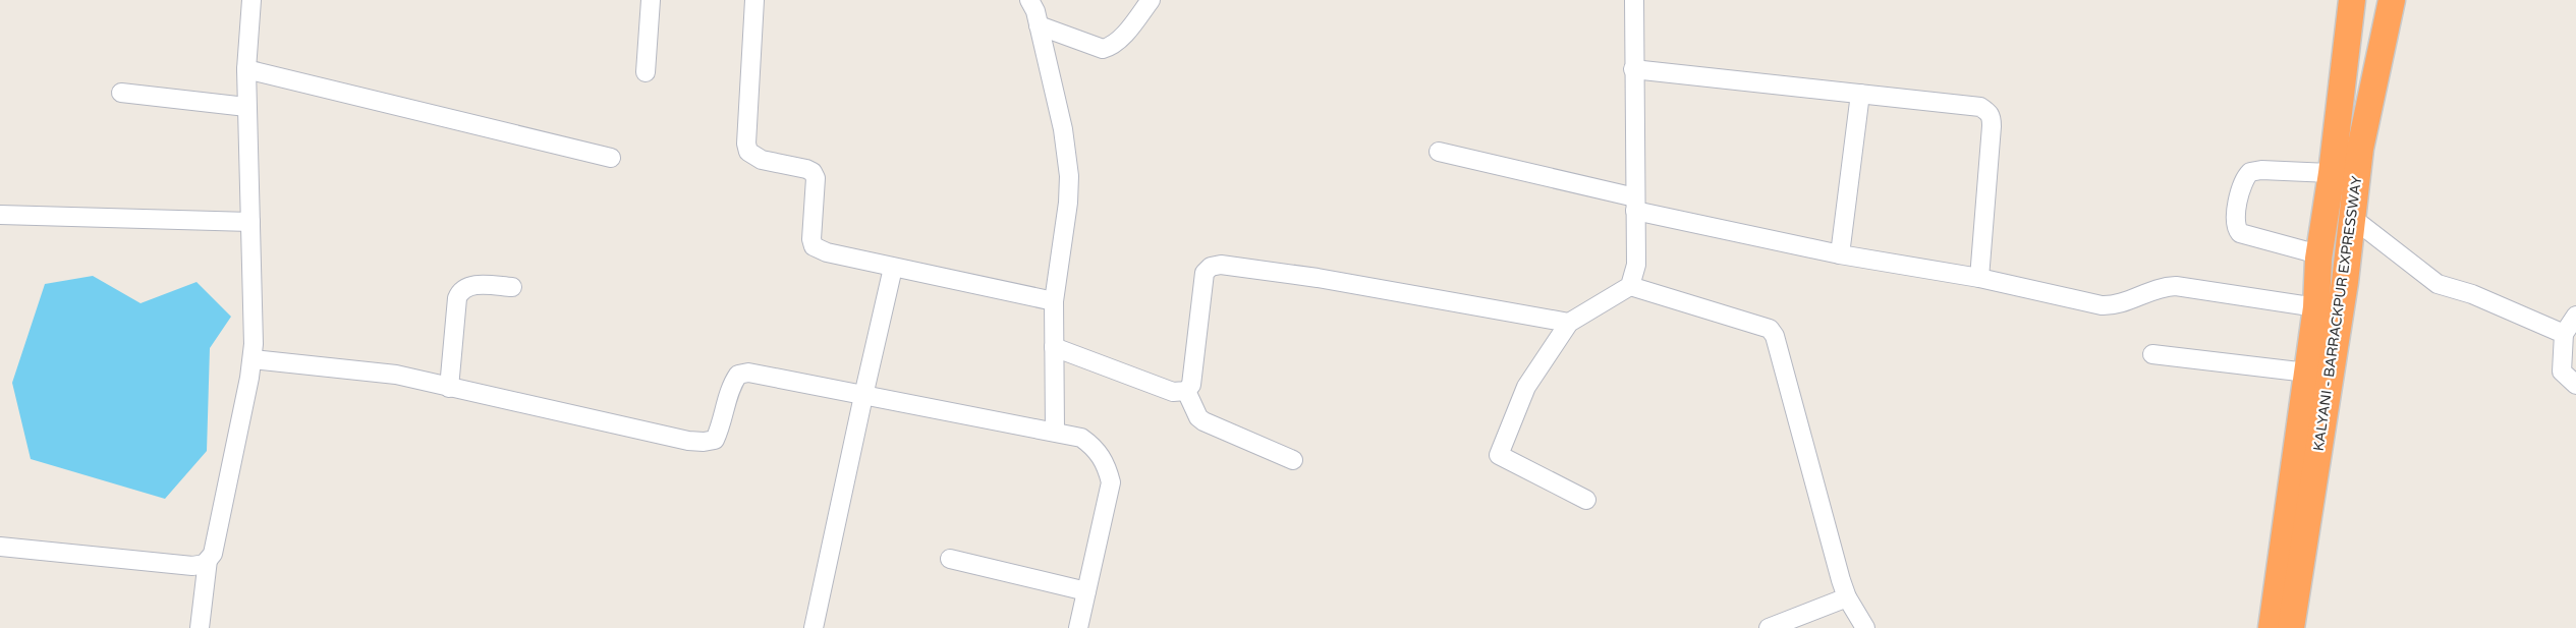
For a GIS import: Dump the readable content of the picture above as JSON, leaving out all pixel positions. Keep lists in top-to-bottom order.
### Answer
{
  "streets": {
    "highway": ["KALYANI - BARRACKPUR EXPRESSWAY"]
  }
}
